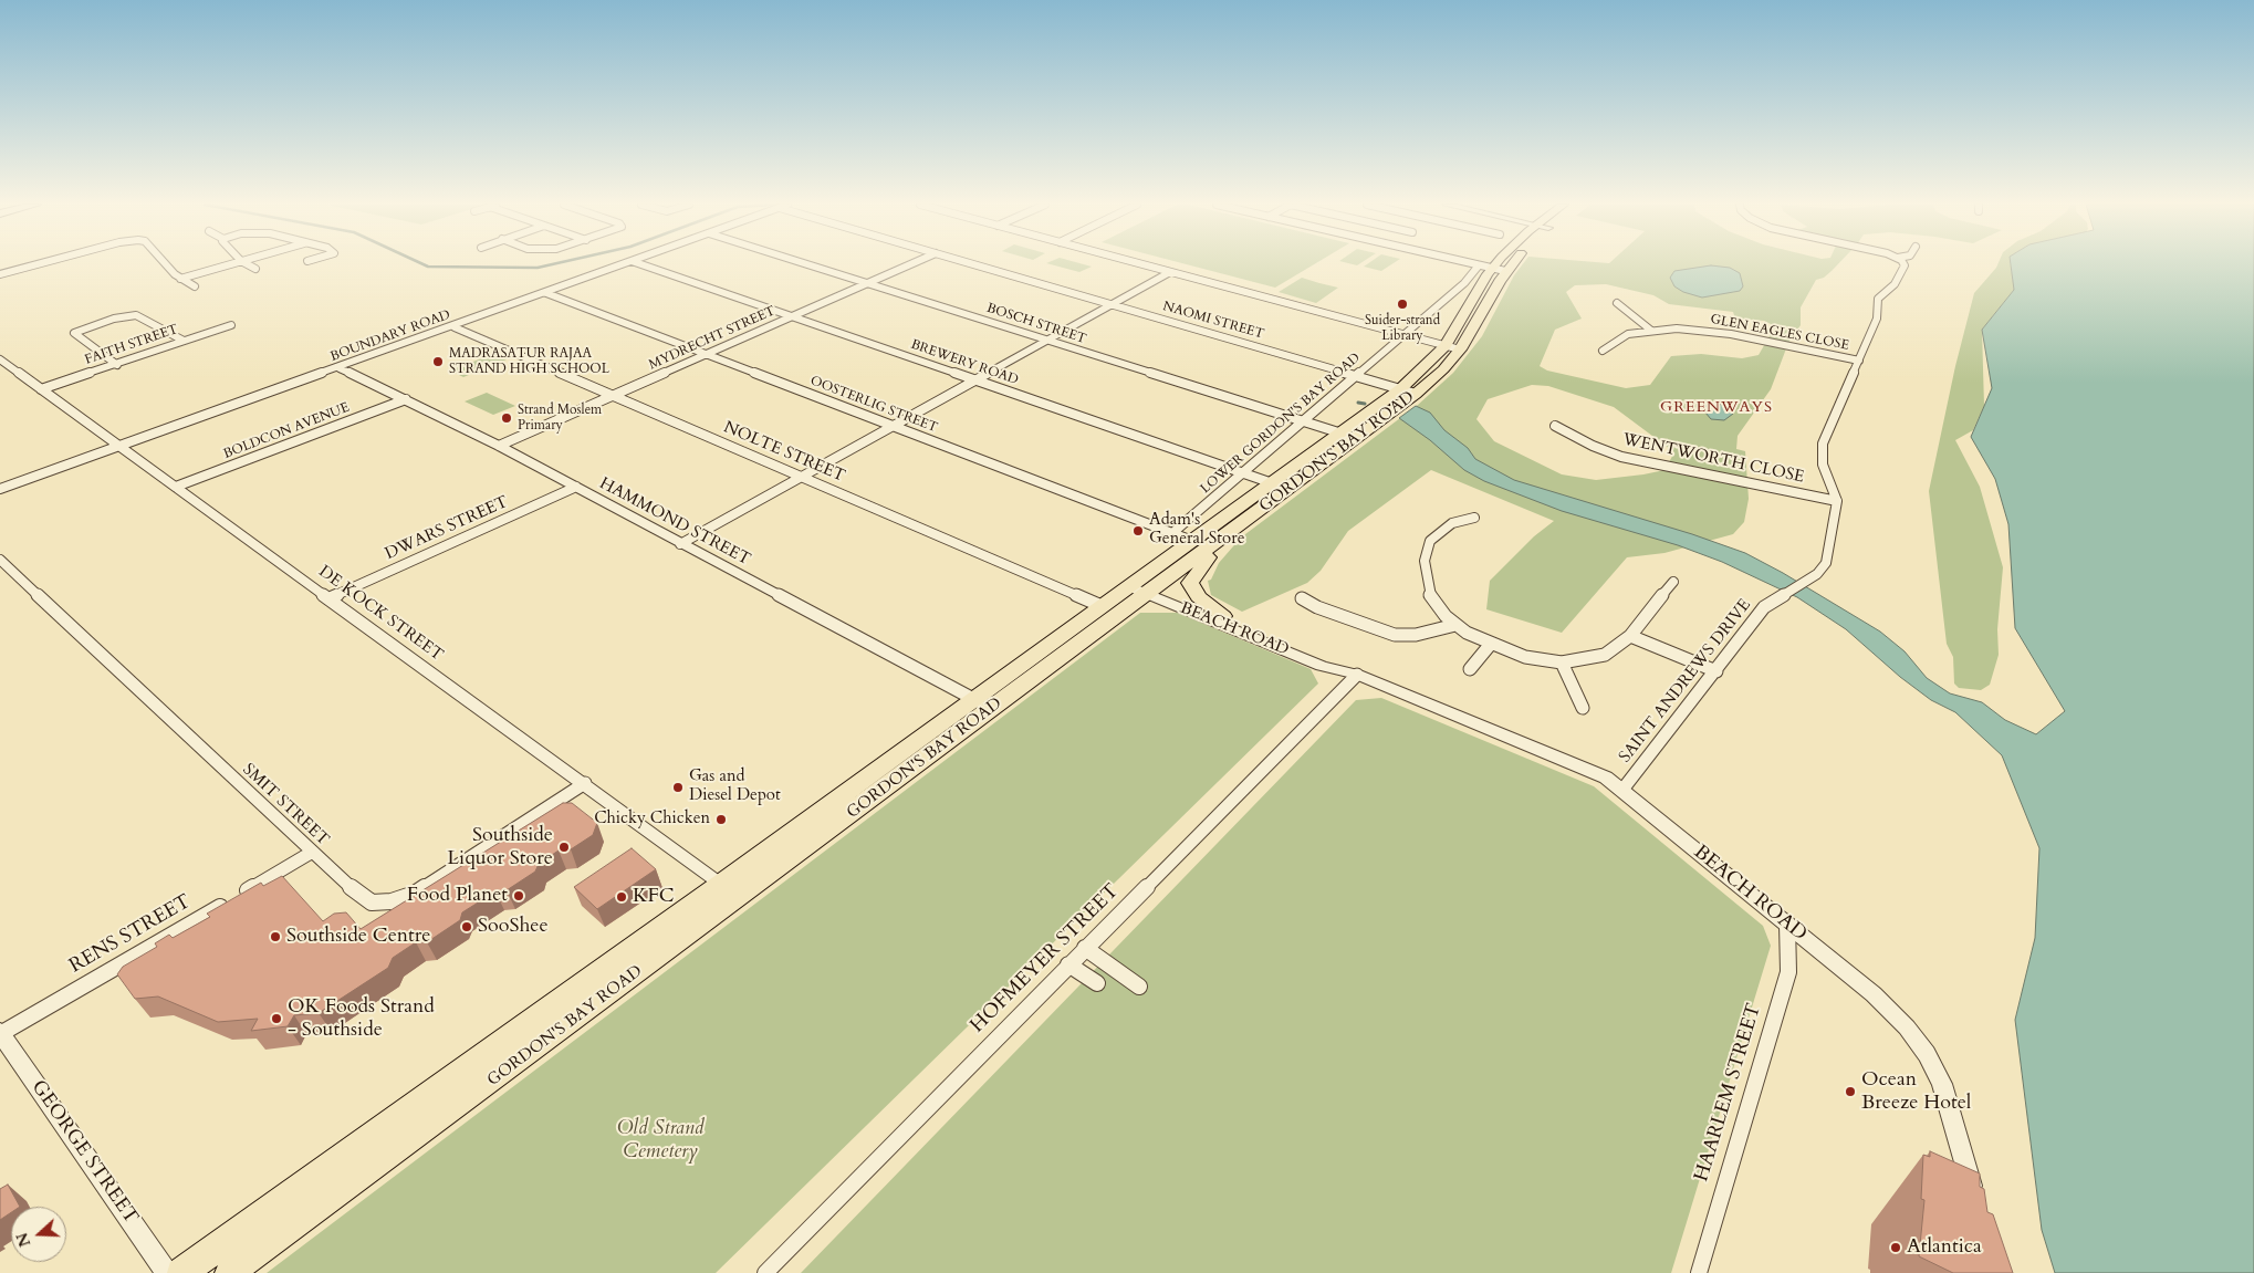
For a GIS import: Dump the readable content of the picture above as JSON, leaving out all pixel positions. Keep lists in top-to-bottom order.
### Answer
{
  "streets": {
    "main road": ["GORDON'S BAY ROAD"],
    "street": [
      "NAOMI STREET",
      "BOSCH STREET",
      "GLEN EAGLES CLOSE",
      "BOUNDARY ROAD",
      "MYDRECHT STREET",
      "FAITH STREET",
      "BREWERY ROAD",
      "OOSTERLIG STREET",
      "LOWER GORDON'S BAY ROAD",
      "BOLDCON AVENUE",
      "NOLTE STREET",
      "WENTWORTH CLOSE",
      "HAMMOND STREET",
      "DWARS STREET",
      "DE KOCK STREET",
      "BEACH ROAD",
      "SAINT ANDREWS DRIVE",
      "SMIT STREET",
      "RENS STREET",
      "HOFMEYER STREET",
      "HAARLEM STREET",
      "GEORGE STREET"
    ]
  },
  "crossings": [
    ["NAOMI STREET", "LOWER GORDON'S BAY ROAD"],
    ["NAOMI STREET", "GORDON'S BAY ROAD"],
    ["BOSCH STREET", "MYDRECHT STREET"],
    ["BOSCH STREET", "LOWER GORDON'S BAY ROAD"],
    ["BOSCH STREET", "GORDON'S BAY ROAD"],
    ["BOUNDARY ROAD", "OOSTERLIG STREET"],
    ["BOUNDARY ROAD", "NOLTE STREET"],
    ["BOUNDARY ROAD", "HAMMOND STREET"],
    ["BOUNDARY ROAD", "DE KOCK STREET"],
    ["MYDRECHT STREET", "BREWERY ROAD"],
    ["MYDRECHT STREET", "OOSTERLIG STREET"],
    ["MYDRECHT STREET", "NOLTE STREET"],
    ["MYDRECHT STREET", "HAMMOND STREET"],
    ["FAITH STREET", "DE KOCK STREET"],
    ["BREWERY ROAD", "LOWER GORDON'S BAY ROAD"],
    ["BREWERY ROAD", "GORDON'S BAY ROAD"],
    ["OOSTERLIG STREET", "LOWER GORDON'S BAY ROAD"],
    ["OOSTERLIG STREET", "GORDON'S BAY ROAD"],
    ["LOWER GORDON'S BAY ROAD", "GORDON'S BAY ROAD"],
    ["BOLDCON AVENUE", "HAMMOND STREET"],
    ["BOLDCON AVENUE", "DE KOCK STREET"],
    ["NOLTE STREET", "GORDON'S BAY ROAD"],
    ["GORDON'S BAY ROAD", "HAMMOND STREET"],
    ["GORDON'S BAY ROAD", "DE KOCK STREET"],
    ["GORDON'S BAY ROAD", "BEACH ROAD"],
    ["WENTWORTH CLOSE", "SAINT ANDREWS DRIVE"],
    ["HAMMOND STREET", "DWARS STREET"],
    ["DWARS STREET", "DE KOCK STREET"],
    ["DE KOCK STREET", "SMIT STREET"],
    ["BEACH ROAD", "SAINT ANDREWS DRIVE"],
    ["BEACH ROAD", "HOFMEYER STREET"],
    ["BEACH ROAD", "HAARLEM STREET"],
    ["SMIT STREET", "RENS STREET"],
    ["RENS STREET", "GEORGE STREET"]
  ],
  "districts": ["GREENWAYS"],
  "parks": ["Old Strand Cemetery"],
  "places": [
    "Suider-strand Library",
    "MADRASATUR RAJAA STRAND HIGH SCHOOL",
    "Strand Moslem Primary",
    "Adam's General Store",
    "Gas and Diesel Depot",
    "Chicky Chicken",
    "Southside Liquor Store",
    "Food Planet",
    "KFC",
    "SooShee",
    "Southside Centre",
    "OK Foods Strand - Southside",
    "Ocean Breeze Hotel",
    "Atlantica"
  ],
  "north": "left"
}
